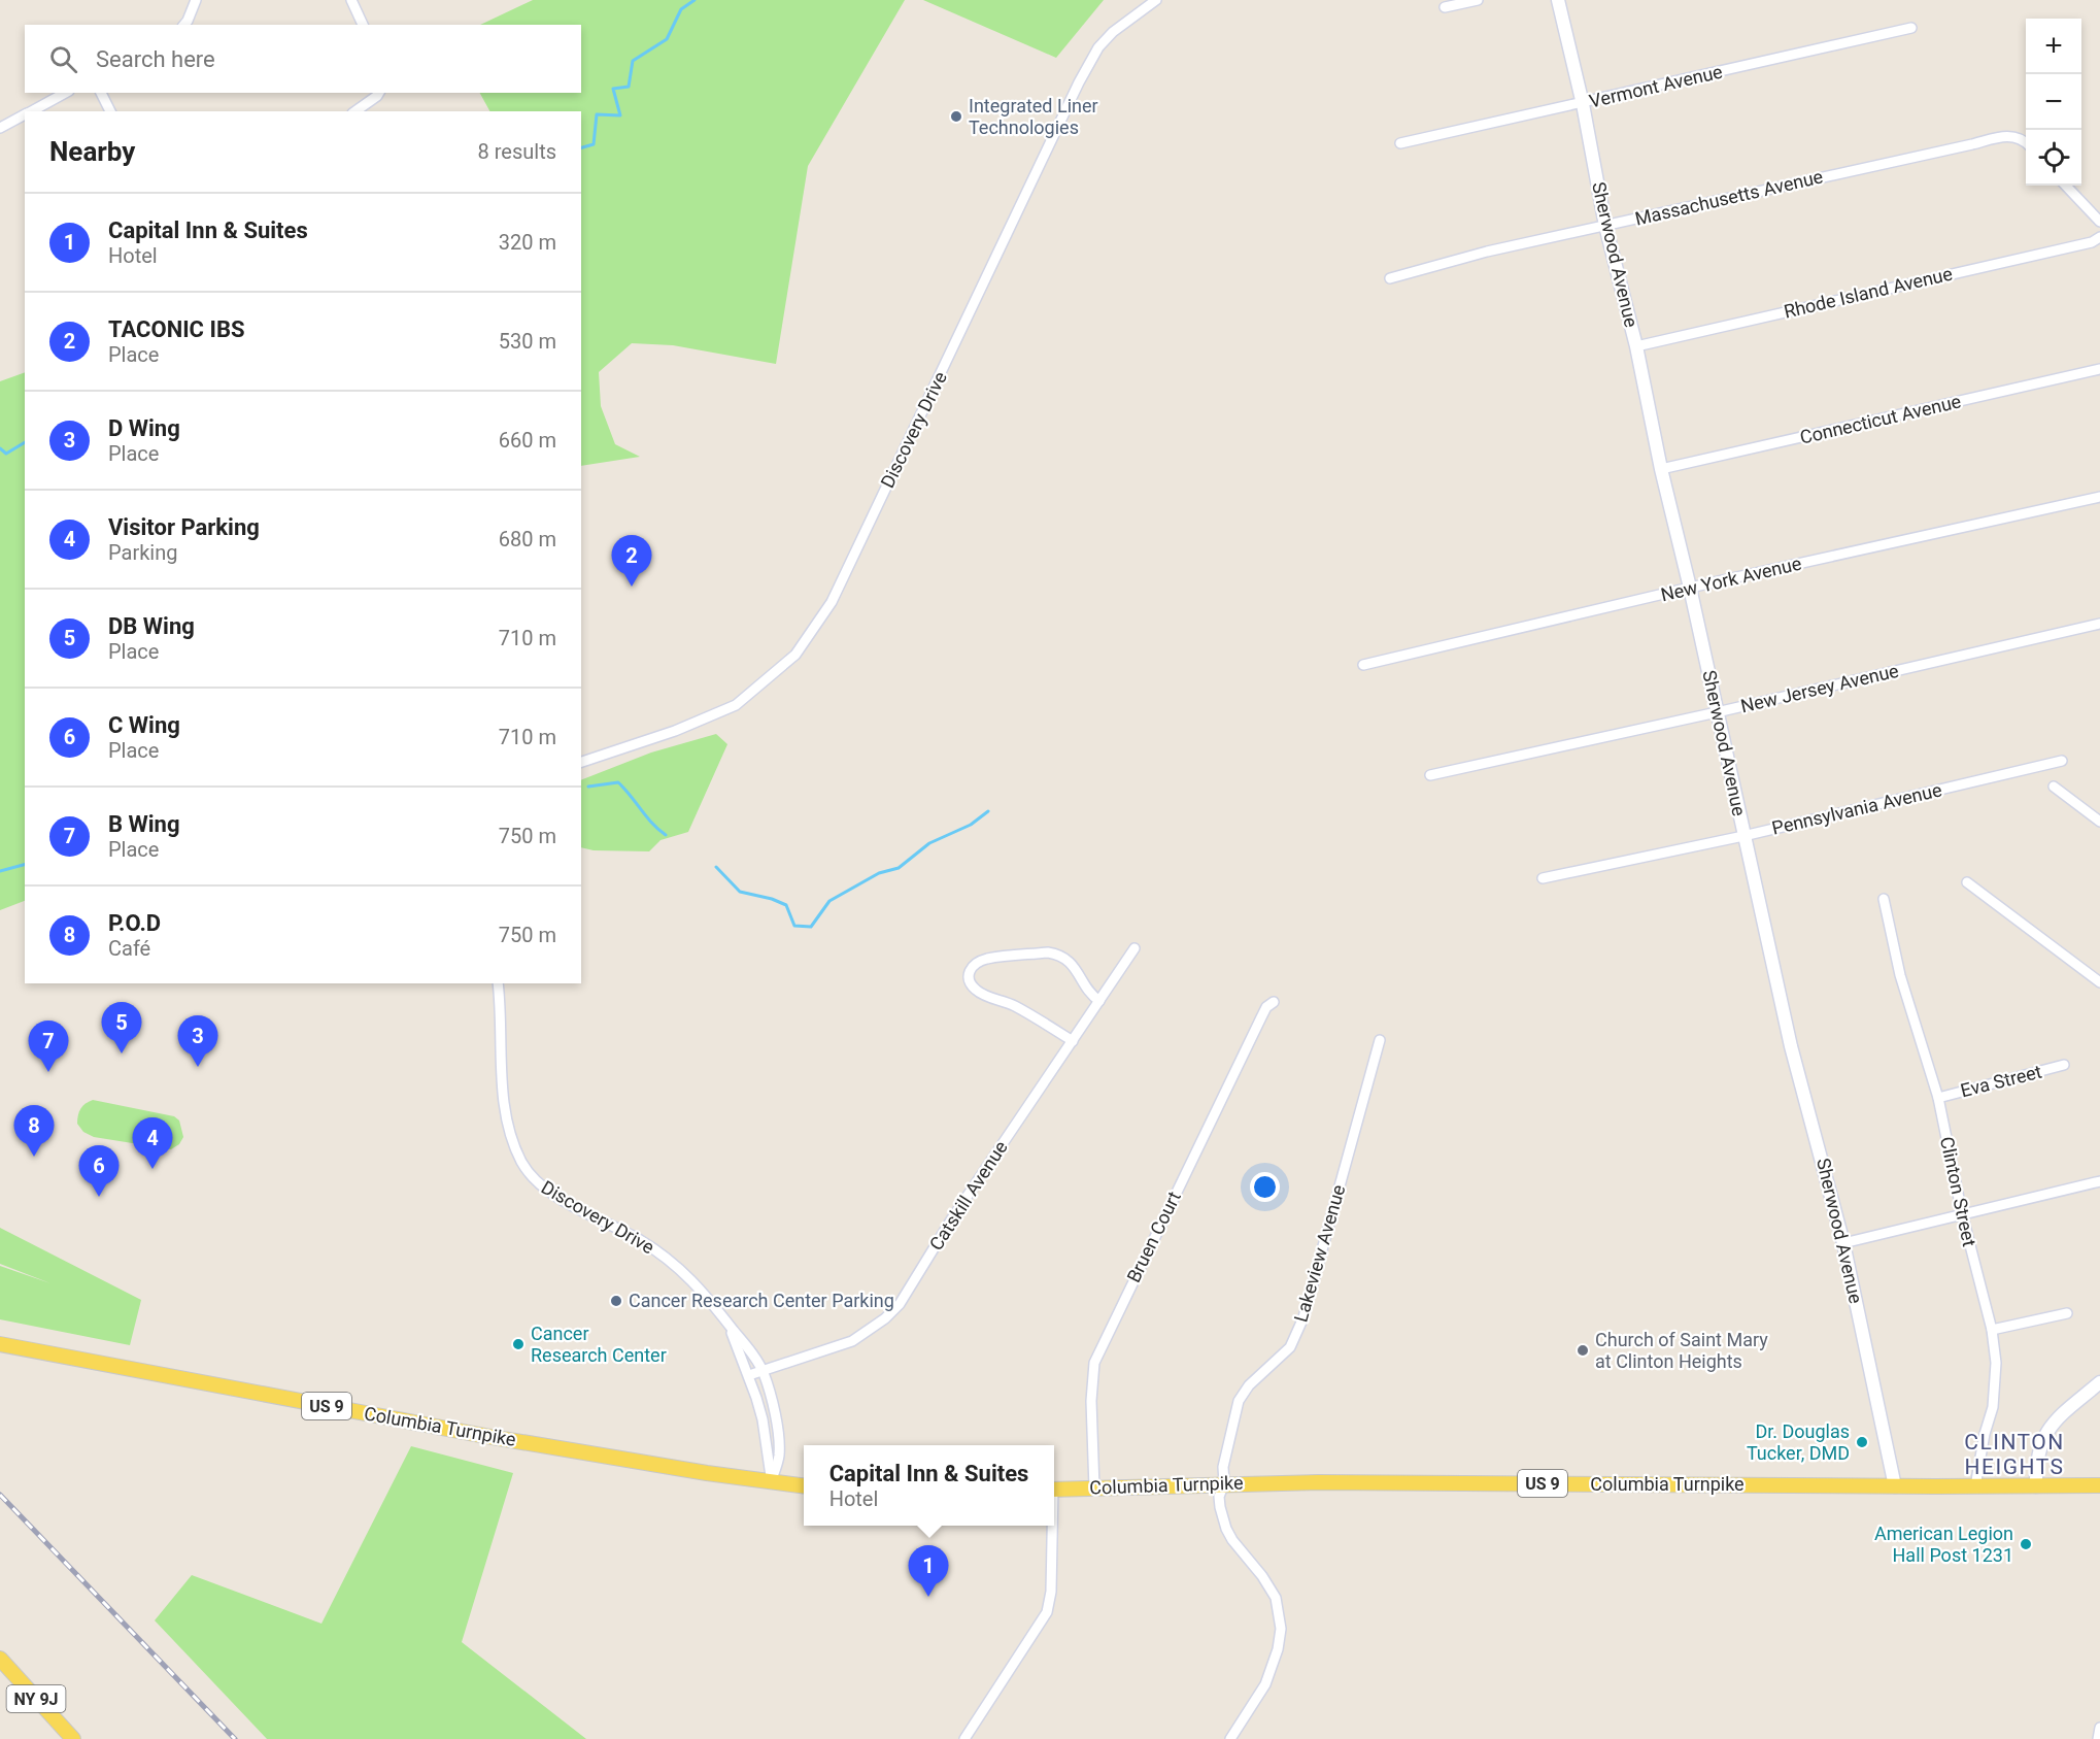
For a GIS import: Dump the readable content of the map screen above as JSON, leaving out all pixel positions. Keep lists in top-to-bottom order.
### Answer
{
  "streets": {
    "main road": ["US 9", "Columbia Turnpike", "NY 9J"],
    "street": [
      "Vermont Avenue",
      "Massachusetts Avenue",
      "Sherwood Avenue",
      "Rhode Island Avenue",
      "Connecticut Avenue",
      "Discovery Drive",
      "New York Avenue",
      "New Jersey Avenue",
      "Pennsylvania Avenue",
      "Eva Street",
      "Clinton Street",
      "Catskill Avenue",
      "Bruen Court",
      "Lakeview Avenue"
    ]
  },
  "crossings": [
    ["Vermont Avenue", "Sherwood Avenue"],
    ["Massachusetts Avenue", "Sherwood Avenue"],
    ["Sherwood Avenue", "Rhode Island Avenue"],
    ["Sherwood Avenue", "Connecticut Avenue"],
    ["Sherwood Avenue", "New York Avenue"],
    ["Sherwood Avenue", "New Jersey Avenue"],
    ["Sherwood Avenue", "Pennsylvania Avenue"],
    ["Sherwood Avenue", "Columbia Turnpike"],
    ["Discovery Drive", "Catskill Avenue"],
    ["Discovery Drive", "Columbia Turnpike"],
    ["Eva Street", "Clinton Street"],
    ["Clinton Street", "Columbia Turnpike"],
    ["Bruen Court", "Columbia Turnpike"],
    ["Lakeview Avenue", "Columbia Turnpike"]
  ],
  "districts": ["CLINTON HEIGHTS"],
  "places": [
    "Integrated Liner Technologies",
    "Cancer Research Center Parking",
    "Cancer Research Center",
    "Church of Saint Mary at Clinton Heights",
    "Dr. Douglas Tucker, DMD",
    "American Legion Hall Post 1231"
  ],
  "page": {
    "map_buttons": ["+", "−"],
    "search": "Search here",
    "heading": ["Nearby", "8 results"],
    "list": [
      {
        "mark": "1",
        "name": "Capital Inn & Suites",
        "note": "Hotel",
        "value": "320 m"
      },
      {
        "mark": "2",
        "name": "TACONIC IBS",
        "note": "Place",
        "value": "530 m"
      },
      {
        "mark": "3",
        "name": "D Wing",
        "note": "Place",
        "value": "660 m"
      },
      {
        "mark": "4",
        "name": "Visitor Parking",
        "note": "Parking",
        "value": "680 m"
      },
      {
        "mark": "5",
        "name": "DB Wing",
        "note": "Place",
        "value": "710 m"
      },
      {
        "mark": "6",
        "name": "C Wing",
        "note": "Place",
        "value": "710 m"
      },
      {
        "mark": "7",
        "name": "B Wing",
        "note": "Place",
        "value": "750 m"
      },
      {
        "mark": "8",
        "name": "P.O.D",
        "note": "Café",
        "value": "750 m"
      }
    ],
    "pins": [
      "2",
      "5",
      "3",
      "7",
      "8",
      "4",
      "6",
      "1"
    ],
    "popup": ["Capital Inn & Suites", "Hotel"]
  }
}
